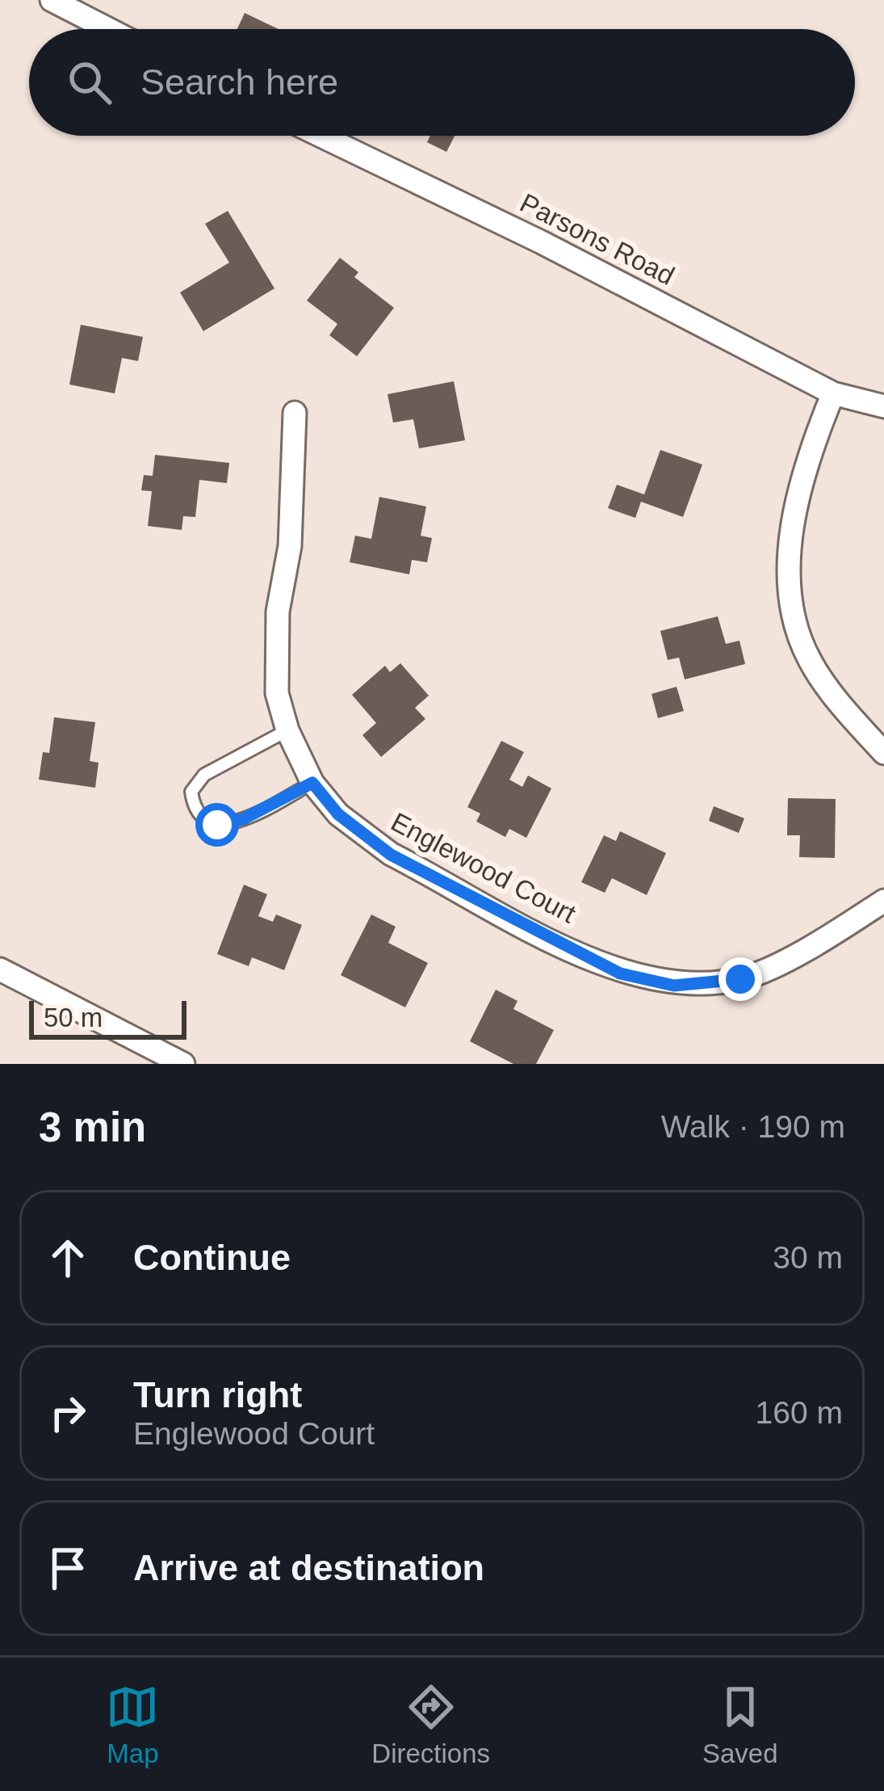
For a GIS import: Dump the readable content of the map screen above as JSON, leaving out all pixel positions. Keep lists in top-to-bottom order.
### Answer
{
  "streets": {
    "street": ["Parsons Road", "Englewood Court"]
  },
  "scale_bar": "50 m",
  "page": {
    "search": "Search here",
    "scale": "50 m",
    "heading": ["3 min", "Walk · 190 m"],
    "list": [
      ["Continue", "30 m"],
      ["Turn right", "Englewood Court", "160 m"],
      "Arrive at destination"
    ],
    "nav": ["Map", "Directions", "Saved"]
  }
}
